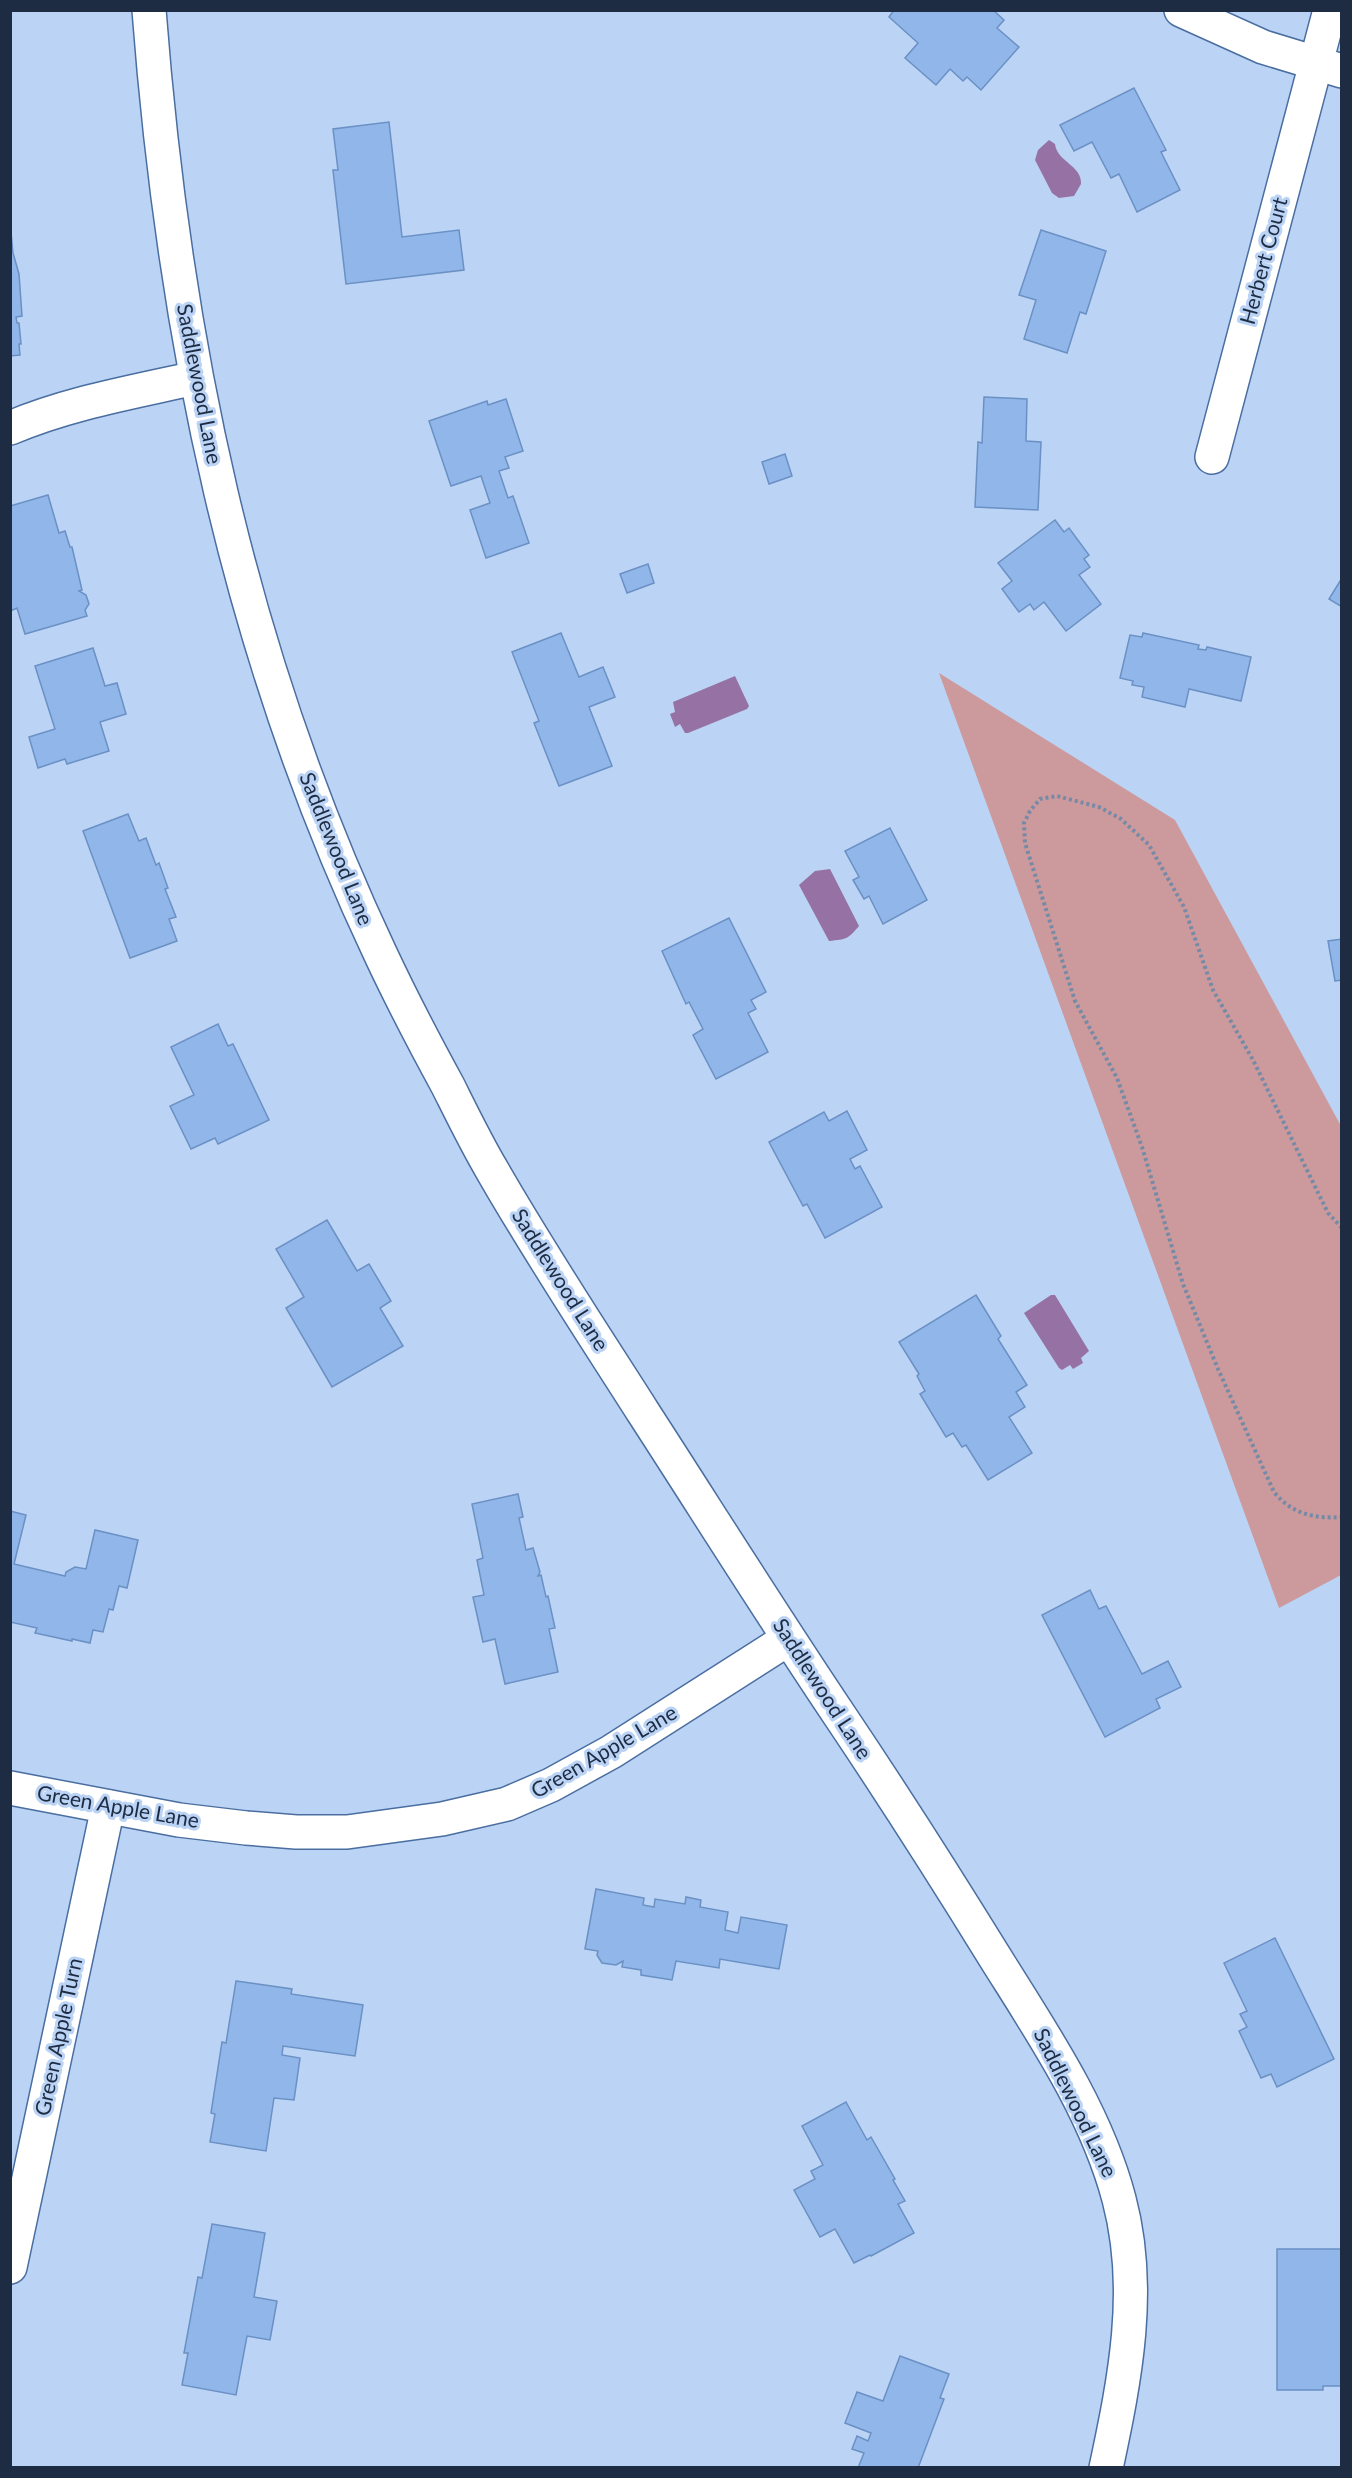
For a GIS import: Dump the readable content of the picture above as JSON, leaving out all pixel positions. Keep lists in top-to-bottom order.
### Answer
{
  "streets": {
    "street": [
      "Herbert Court",
      "Saddlewood Lane",
      "Green Apple Lane",
      "Green Apple Turn"
    ]
  },
  "crossings": [
    ["Saddlewood Lane", "Green Apple Lane"],
    ["Green Apple Lane", "Green Apple Turn"]
  ]
}
